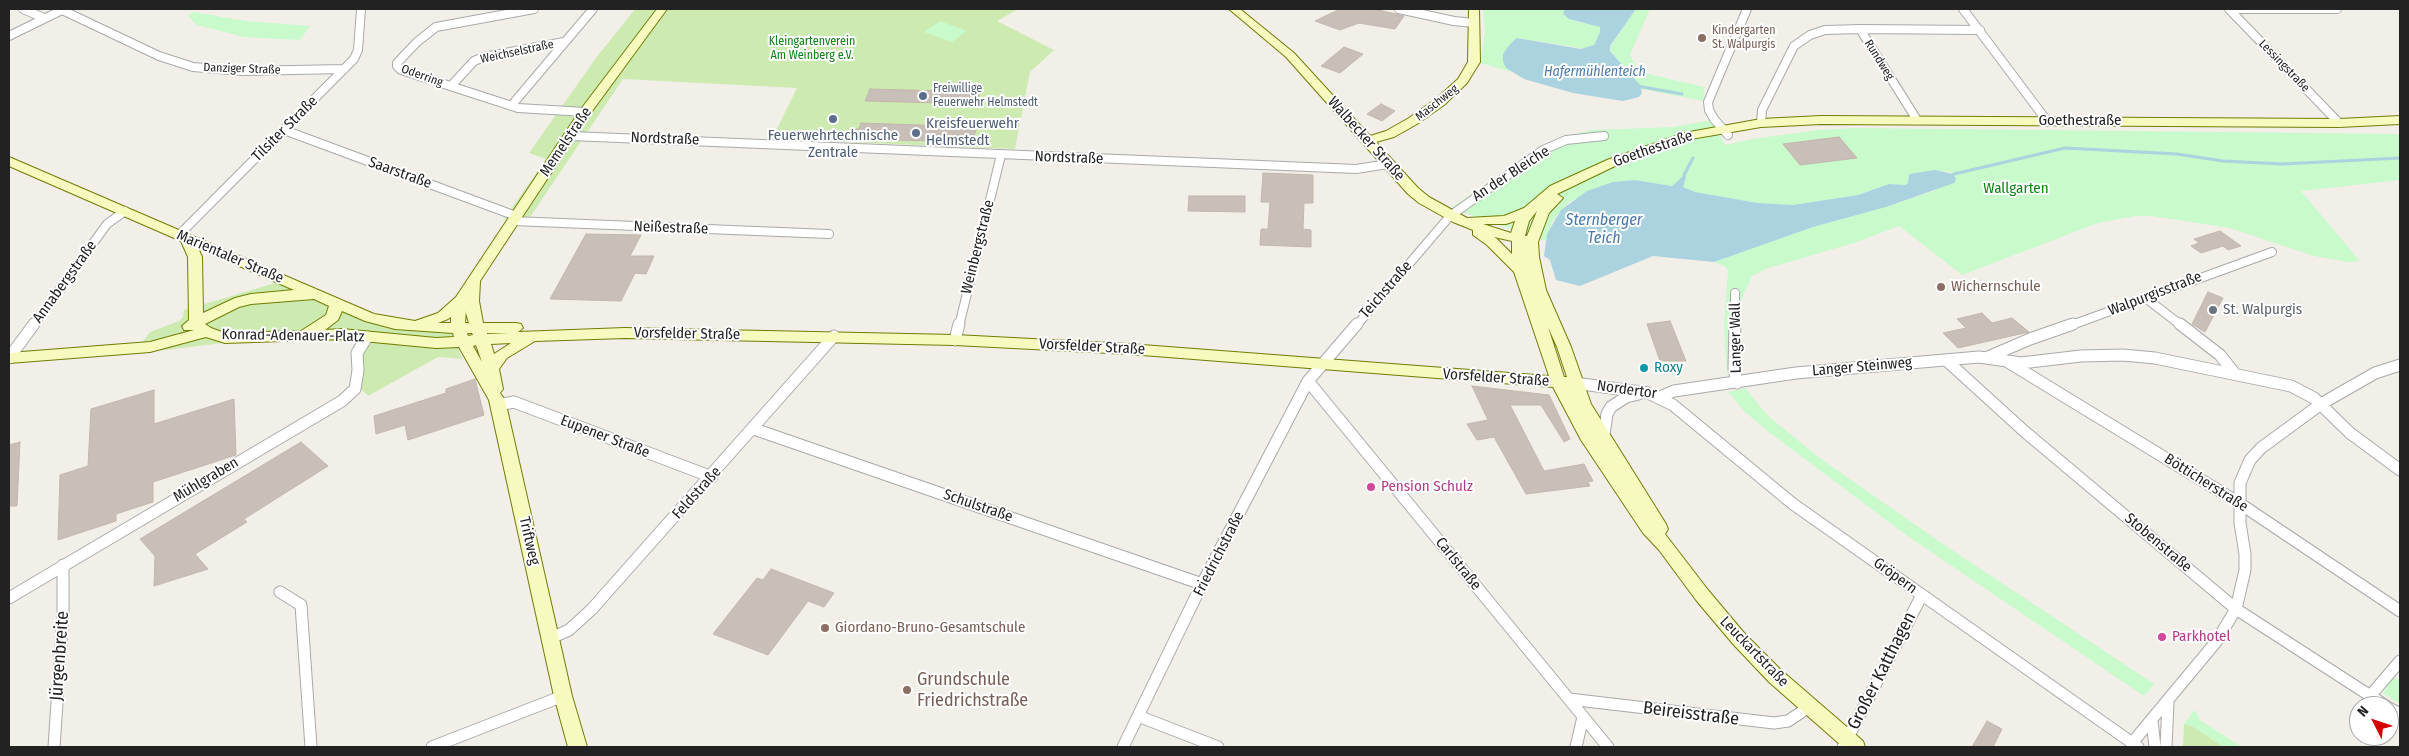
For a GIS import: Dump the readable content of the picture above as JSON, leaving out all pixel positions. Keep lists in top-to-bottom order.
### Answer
{
  "streets": {
    "main road": [
      "Maschweg",
      "Goethestraße",
      "Walbecker Straße",
      "Memelstraße",
      "Marientaler Straße",
      "Vorsfelder Straße",
      "Konrad-Adenauer-Platz",
      "Triftweg",
      "Leuckartstraße"
    ],
    "street": [
      "Weichselstraße",
      "Rundweg",
      "Lessingstraße",
      "Danziger Straße",
      "Oderring",
      "Tilsiter Straße",
      "Nordstraße",
      "Saarstraße",
      "An der Bleiche",
      "Neißestraße",
      "Weinbergstraße",
      "Annabergstraße",
      "Teichstraße",
      "Walpurgisstraße",
      "Langer Wall",
      "Langer Steinweg",
      "Nordertor",
      "Eupener Straße",
      "Mühlgraben",
      "Bötticherstraße",
      "Feldstraße",
      "Schulstraße",
      "Stobenstraße",
      "Friedrichstraße",
      "Carlstraße",
      "Gröpern",
      "Jürgenbreite",
      "Großer Katthagen",
      "Beireisstraße"
    ]
  },
  "crossings": [
    ["Weichselstraße", "Oderring"],
    ["Rundweg", "Goethestraße"],
    ["Lessingstraße", "Goethestraße"],
    ["Danziger Straße", "Tilsiter Straße"],
    ["Oderring", "Memelstraße"],
    ["Maschweg", "Walbecker Straße"],
    ["Goethestraße", "Walbecker Straße"],
    ["Tilsiter Straße", "Saarstraße"],
    ["Tilsiter Straße", "Marientaler Straße"],
    ["Nordstraße", "Walbecker Straße"],
    ["Nordstraße", "Memelstraße"],
    ["Nordstraße", "Weinbergstraße"],
    ["Walbecker Straße", "An der Bleiche"],
    ["Walbecker Straße", "Teichstraße"],
    ["Memelstraße", "Saarstraße"],
    ["Memelstraße", "Neißestraße"],
    ["Memelstraße", "Marientaler Straße"],
    ["Memelstraße", "Vorsfelder Straße"],
    ["Memelstraße", "Konrad-Adenauer-Platz"],
    ["Memelstraße", "Eupener Straße"],
    ["Memelstraße", "Triftweg"],
    ["Saarstraße", "Neißestraße"],
    ["An der Bleiche", "Teichstraße"],
    ["Weinbergstraße", "Vorsfelder Straße"],
    ["Marientaler Straße", "Annabergstraße"],
    ["Marientaler Straße", "Vorsfelder Straße"],
    ["Marientaler Straße", "Konrad-Adenauer-Platz"],
    ["Marientaler Straße", "Triftweg"],
    ["Teichstraße", "Vorsfelder Straße"],
    ["Teichstraße", "Friedrichstraße"],
    ["Walpurgisstraße", "Langer Steinweg"],
    ["Vorsfelder Straße", "Konrad-Adenauer-Platz"],
    ["Vorsfelder Straße", "Feldstraße"],
    ["Vorsfelder Straße", "Triftweg"],
    ["Vorsfelder Straße", "Friedrichstraße"],
    ["Vorsfelder Straße", "Leuckartstraße"],
    ["Konrad-Adenauer-Platz", "Mühlgraben"],
    ["Konrad-Adenauer-Platz", "Triftweg"],
    ["Langer Wall", "Langer Steinweg"],
    ["Langer Wall", "Nordertor"],
    ["Langer Steinweg", "Nordertor"],
    ["Langer Steinweg", "Bötticherstraße"],
    ["Langer Steinweg", "Stobenstraße"],
    ["Nordertor", "Gröpern"],
    ["Nordertor", "Leuckartstraße"],
    ["Eupener Straße", "Feldstraße"],
    ["Eupener Straße", "Triftweg"],
    ["Mühlgraben", "Jürgenbreite"],
    ["Feldstraße", "Schulstraße"],
    ["Feldstraße", "Triftweg"],
    ["Schulstraße", "Friedrichstraße"],
    ["Friedrichstraße", "Carlstraße"],
    ["Carlstraße", "Beireisstraße"],
    ["Gröpern", "Großer Katthagen"],
    ["Leuckartstraße", "Großer Katthagen"],
    ["Leuckartstraße", "Beireisstraße"]
  ],
  "water": ["Hafermühlenteich", "Sternberger Teich"],
  "parks": ["Kleingartenverein Am Weinberg e.V.", "Wallgarten"],
  "places": [
    "Kindergarten St. Walpurgis",
    "Freiwillige Feuerwehr Helmstedt",
    "Feuerwehrtechnische Zentrale",
    "Kreisfeuerwehr Helmstedt",
    "Wichernschule",
    "St. Walpurgis",
    "Roxy",
    "Pension Schulz",
    "Giordano-Bruno-Gesamtschule",
    "Parkhotel",
    "Grundschule Friedrichstraße"
  ],
  "north": "top left"
}
